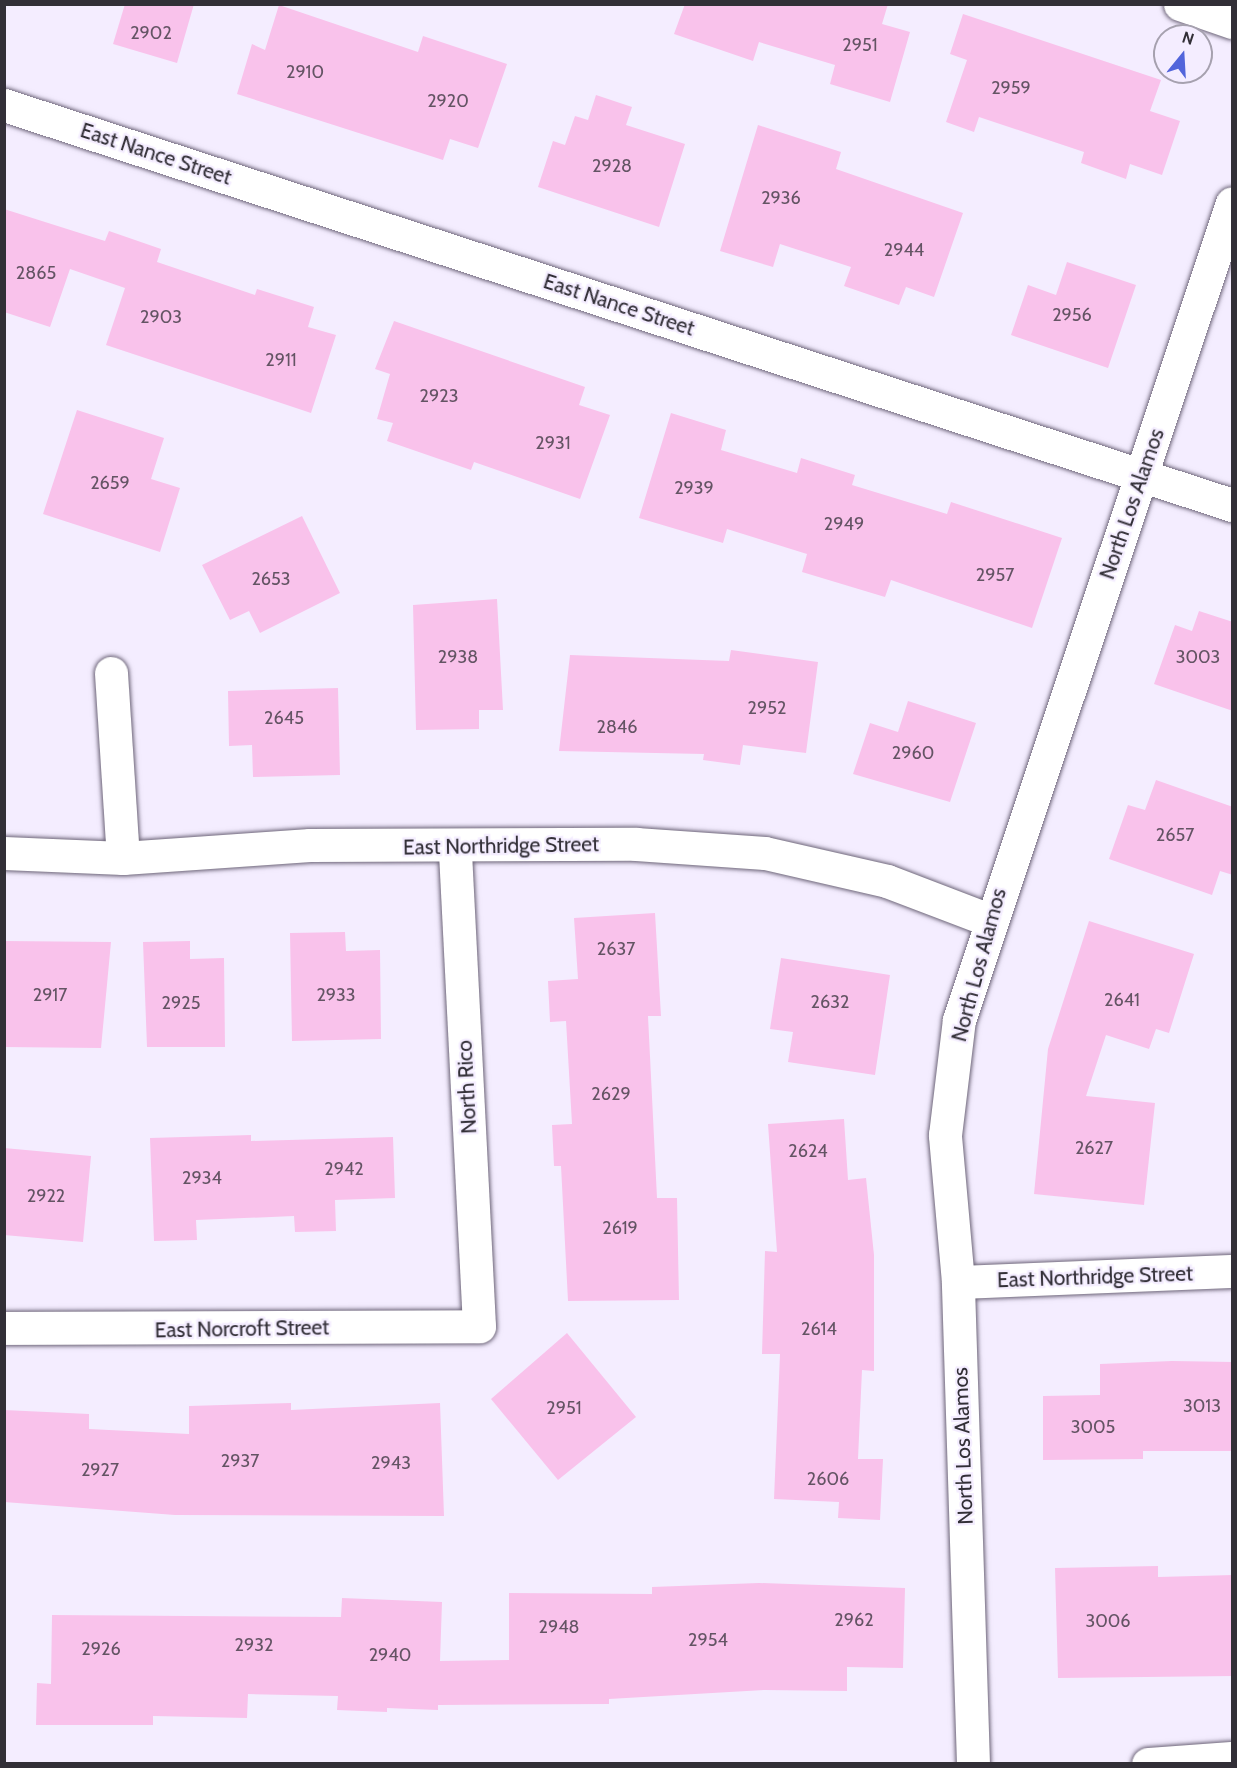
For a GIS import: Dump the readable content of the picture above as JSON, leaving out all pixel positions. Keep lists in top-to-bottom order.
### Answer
{
  "streets": {
    "street": [
      "East Nance Street",
      "North Los Alamos",
      "East Northridge Street",
      "North Rico",
      "East Norcroft Street"
    ]
  },
  "crossings": [
    ["East Nance Street", "North Los Alamos"],
    ["North Los Alamos", "East Northridge Street"],
    ["East Northridge Street", "North Rico"],
    ["North Rico", "East Norcroft Street"]
  ],
  "house_numbers": [
    "2902",
    "2951",
    "2910",
    "2959",
    "2920",
    "2928",
    "2936",
    "2944",
    "2865",
    "2956",
    "2903",
    "2911",
    "2923",
    "2931",
    "2659",
    "2939",
    "2949",
    "2957",
    "2653",
    "2938",
    "3003",
    "2952",
    "2645",
    "2846",
    "2960",
    "2657",
    "2637",
    "2917",
    "2933",
    "2641",
    "2632",
    "2925",
    "2629",
    "2627",
    "2624",
    "2942",
    "2934",
    "2922",
    "2619",
    "2614",
    "3013",
    "2951",
    "3005",
    "2937",
    "2943",
    "2927",
    "2606",
    "2962",
    "3006",
    "2948",
    "2954",
    "2932",
    "2926",
    "2940"
  ],
  "north": "top"
}
